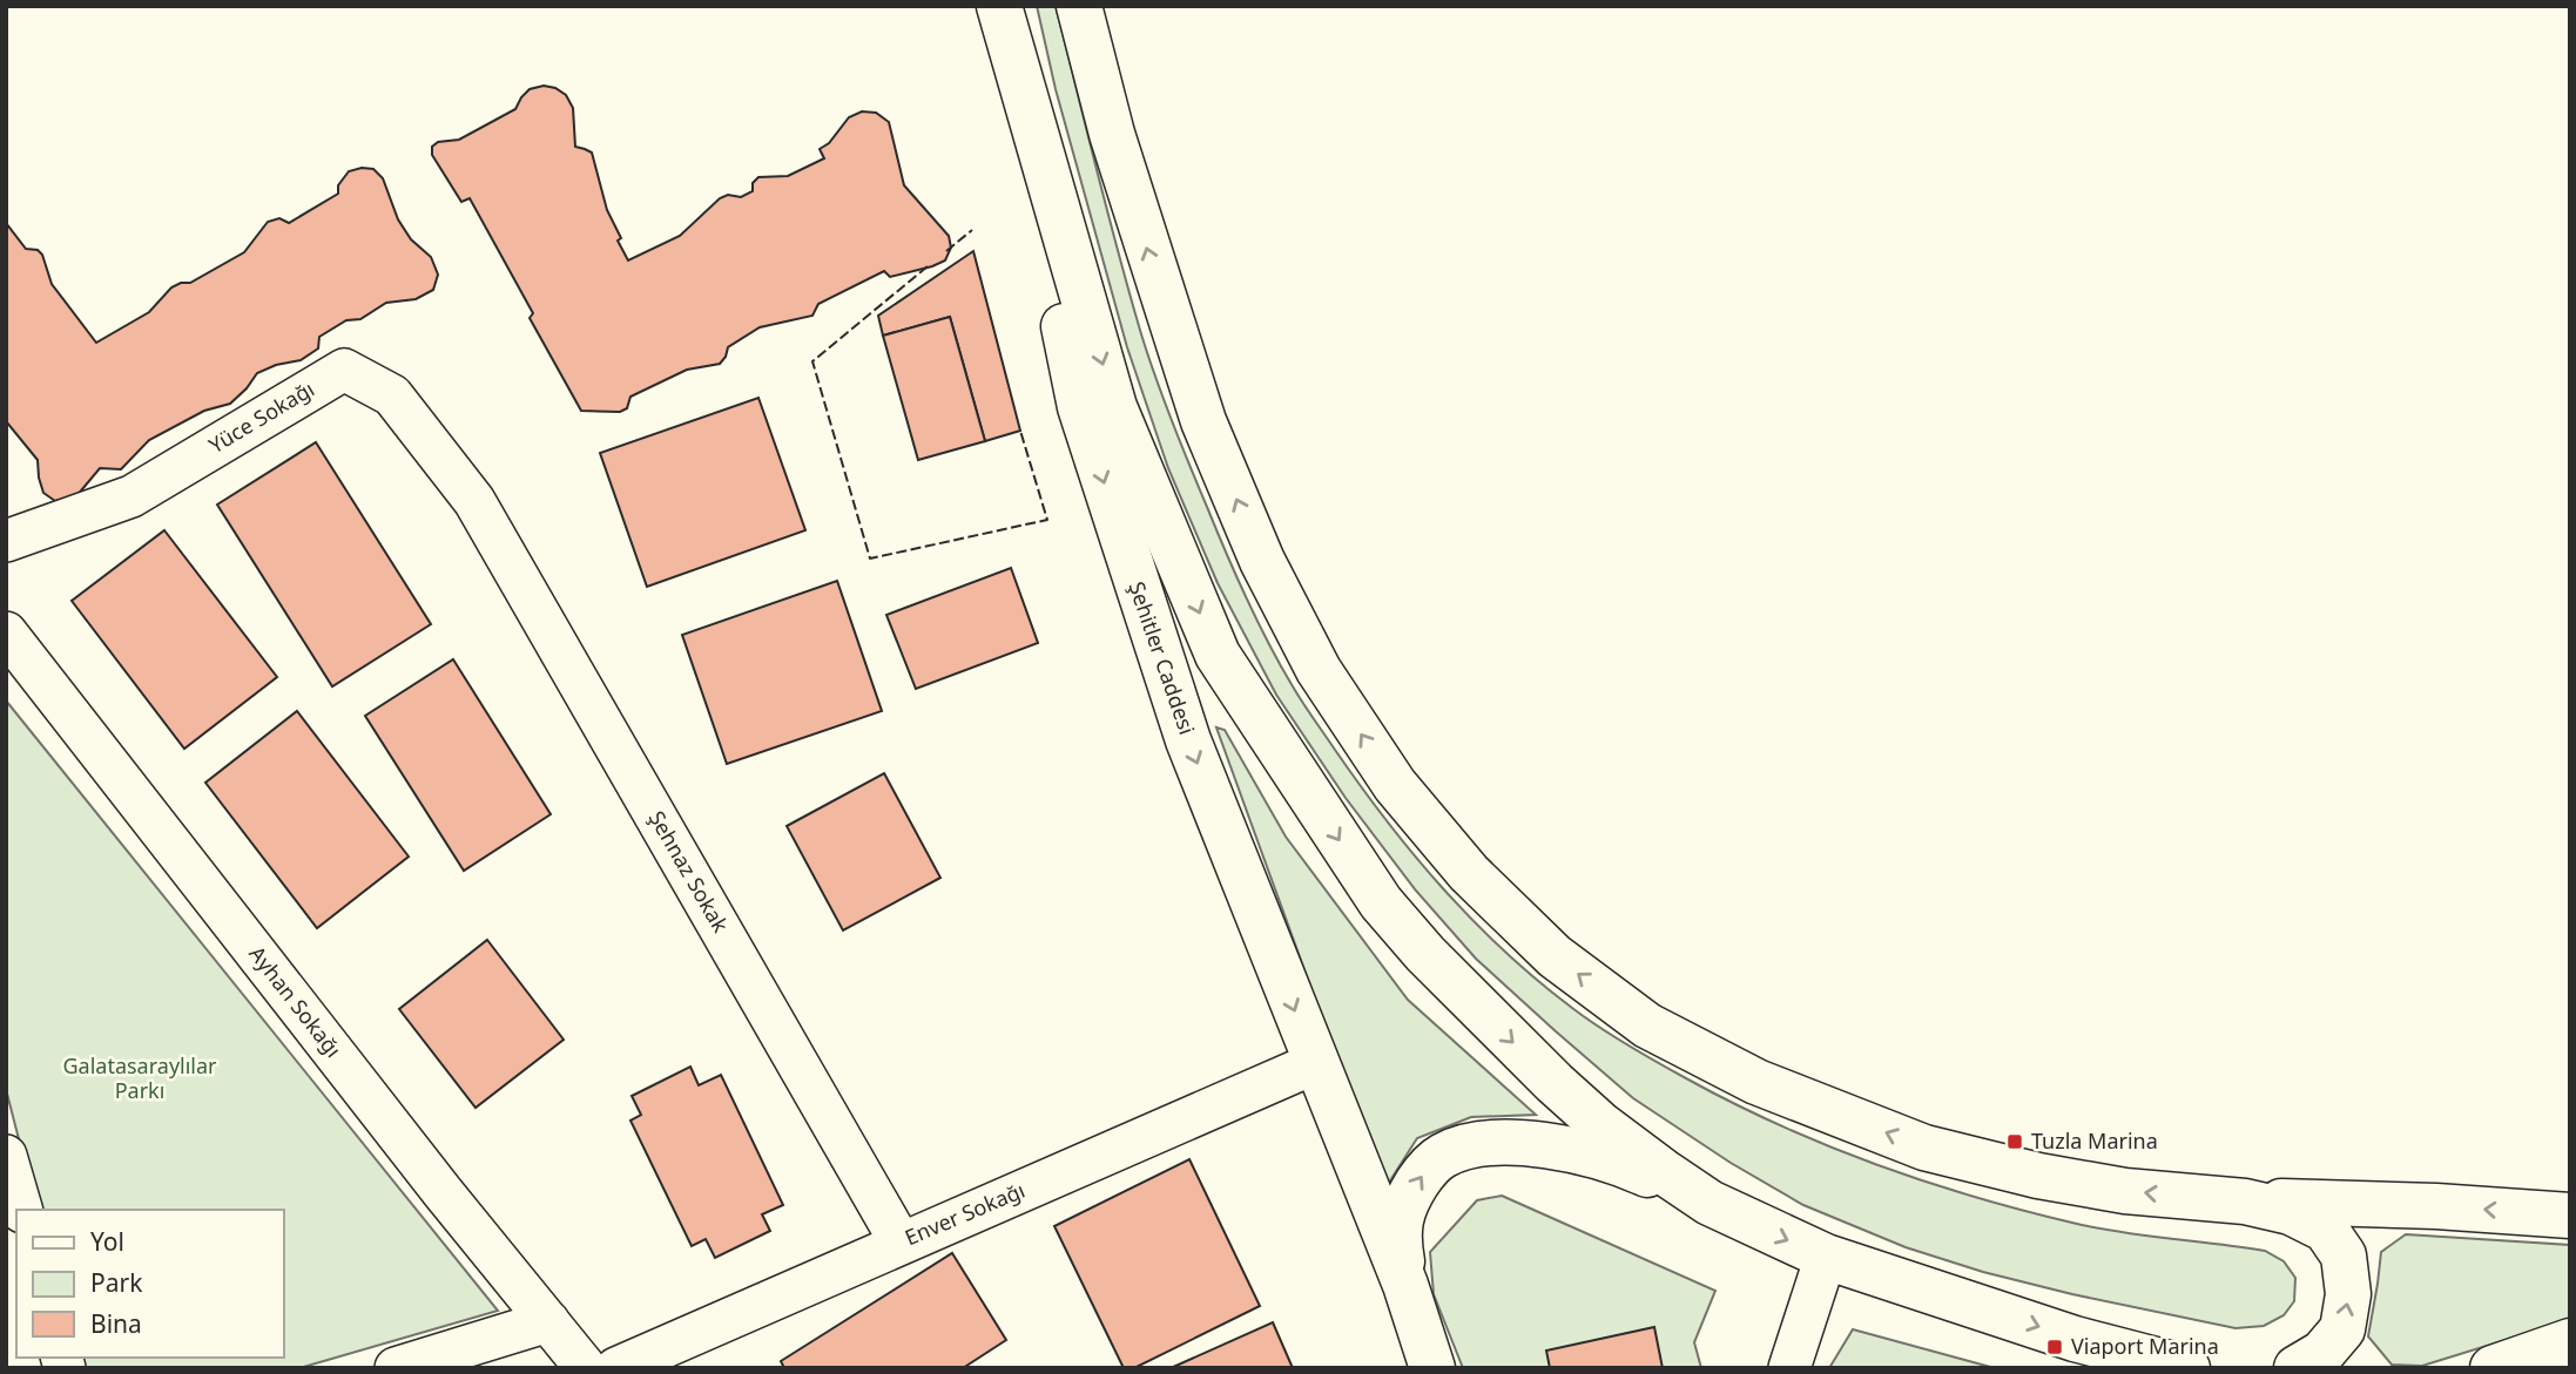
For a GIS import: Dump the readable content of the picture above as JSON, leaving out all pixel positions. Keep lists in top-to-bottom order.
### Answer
{
  "streets": {
    "main road": ["Şehitler Caddesi"],
    "street": [
      "Yüce Sokağı",
      "Şehnaz Sokak",
      "Ayhan Sokağı",
      "Enver Sokağı"
    ]
  },
  "crossings": [
    ["Yüce Sokağı", "Şehnaz Sokak"],
    ["Şehitler Caddesi", "Enver Sokağı"],
    ["Şehnaz Sokak", "Enver Sokağı"]
  ],
  "parks": ["Galatasaraylılar Parkı"],
  "places": {
    "transit": ["Tuzla Marina", "Viaport Marina"]
  },
  "legend": ["Yol", "Park", "Bina"]
}
